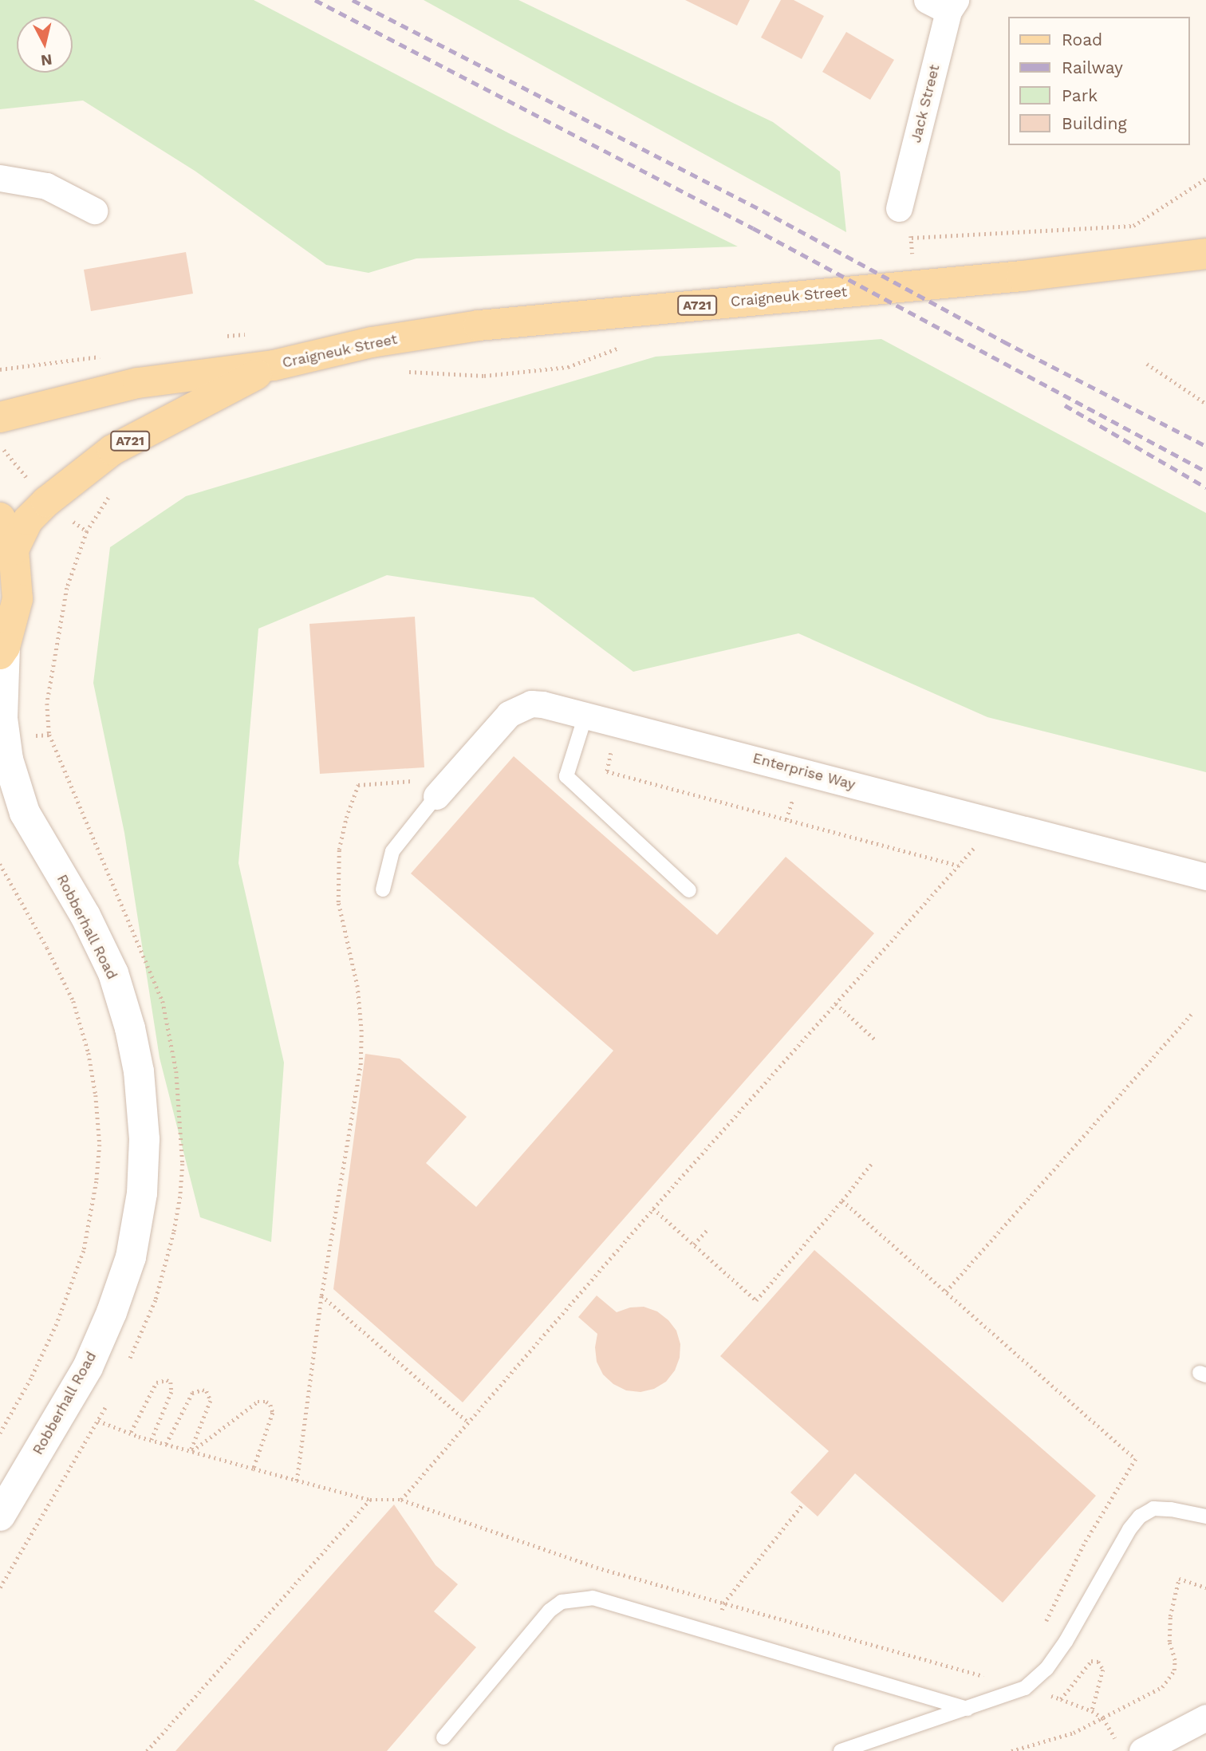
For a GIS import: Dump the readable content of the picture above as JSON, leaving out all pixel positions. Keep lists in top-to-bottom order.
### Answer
{
  "streets": {
    "main road": ["Craigneuk Street", "A721"],
    "street": ["Jack Street", "Enterprise Way", "Robberhall Road"]
  },
  "legend": [
    "Road",
    "Railway",
    "Park",
    "Building"
  ],
  "north": "bottom"
}
